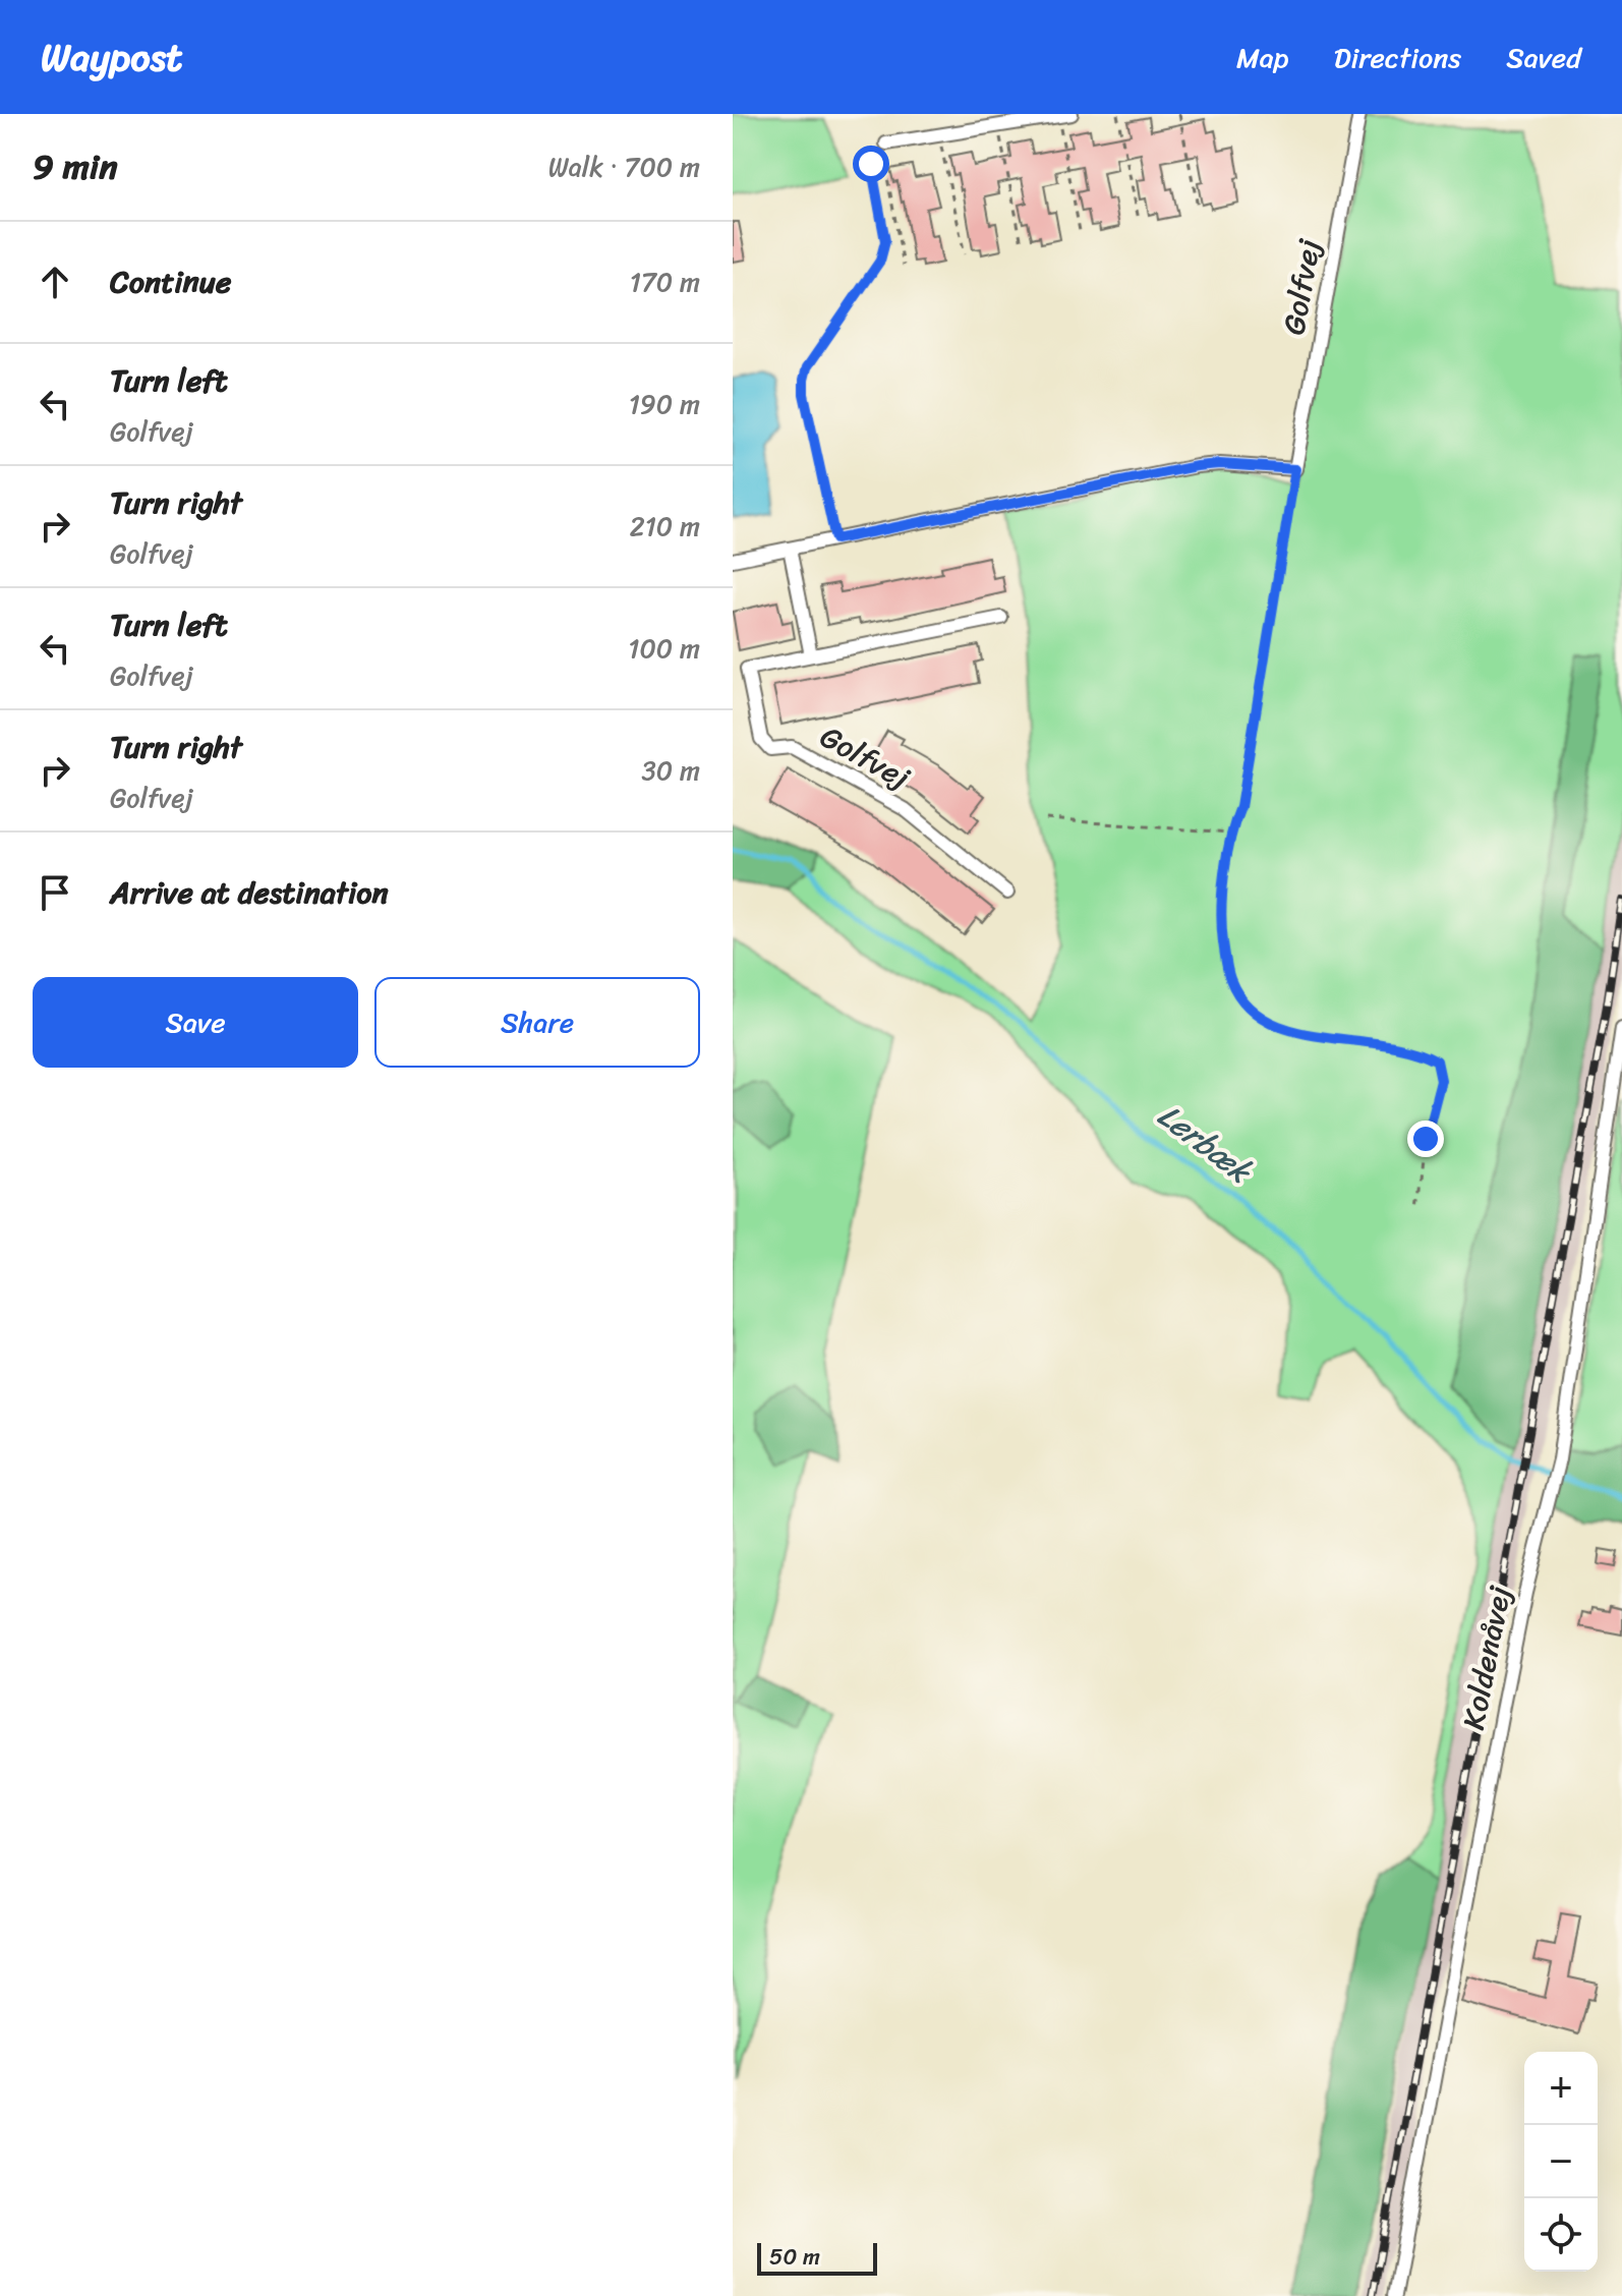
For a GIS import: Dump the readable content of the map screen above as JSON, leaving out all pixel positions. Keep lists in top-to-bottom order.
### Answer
{
  "streets": {
    "street": ["Golfvej", "Koldenåvej"]
  },
  "water": ["Lerbæk"],
  "scale_bar": "50 m",
  "page": {
    "header": "Waypost",
    "nav": ["Map", "Directions", "Saved"],
    "heading": ["9 min", "Walk · 700 m"],
    "list": [
      ["Continue", "170 m"],
      ["Turn left", "Golfvej", "190 m"],
      ["Turn right", "Golfvej", "210 m"],
      ["Turn left", "Golfvej", "100 m"],
      ["Turn right", "Golfvej", "30 m"],
      "Arrive at destination"
    ],
    "buttons": ["Save", "Share"],
    "map_buttons": ["+", "−"],
    "scale": "50 m"
  }
}
